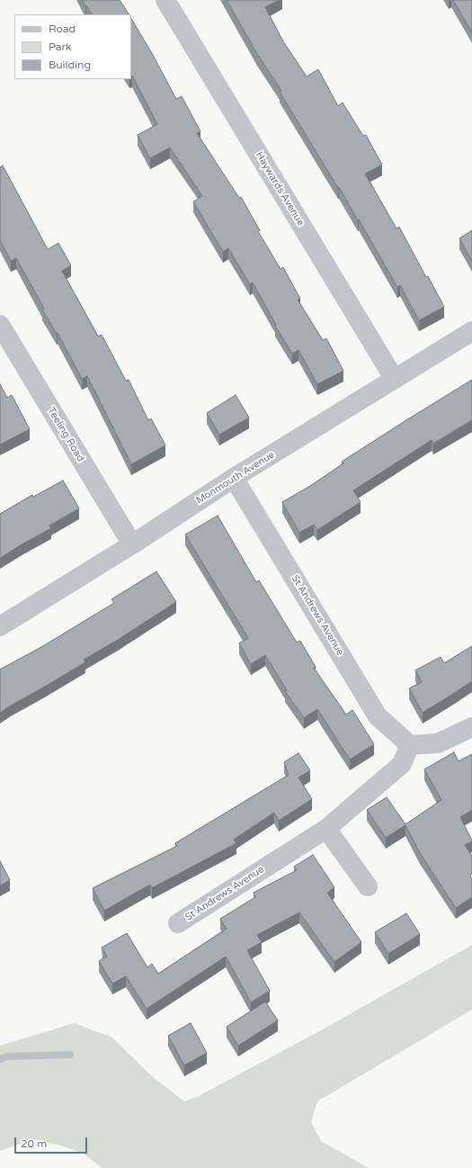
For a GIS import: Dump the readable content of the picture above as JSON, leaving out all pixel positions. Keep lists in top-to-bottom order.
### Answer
{
  "streets": {
    "street": [
      "Haywards Avenue",
      "Teeling Road",
      "Monmouth Avenue",
      "St Andrews Avenue"
    ]
  },
  "crossings": [
    ["Haywards Avenue", "Monmouth Avenue"],
    ["Teeling Road", "Monmouth Avenue"],
    ["Monmouth Avenue", "St Andrews Avenue"]
  ],
  "legend": ["Road", "Park", "Building"],
  "scale_bar": "20 m"
}
